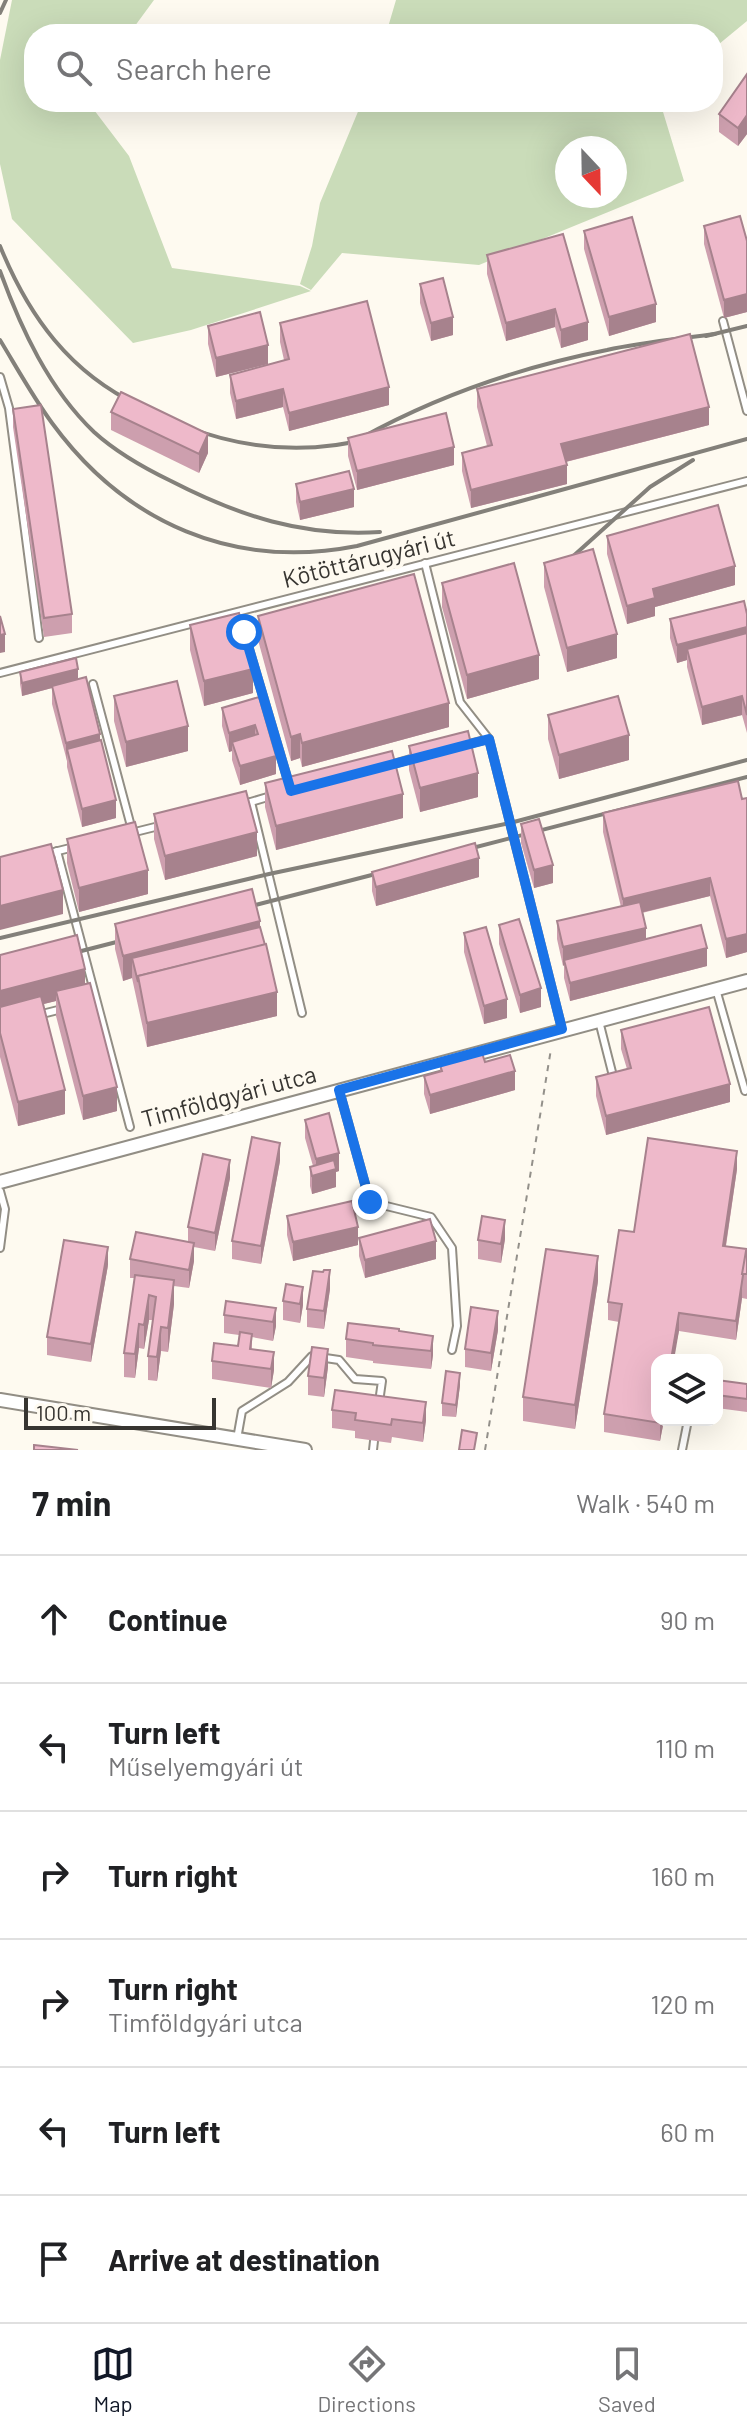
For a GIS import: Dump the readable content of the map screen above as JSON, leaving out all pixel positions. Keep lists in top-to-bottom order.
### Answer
{
  "streets": {
    "street": ["Timföldgyári utca"],
    "lane": ["Kötöttárugyári út"]
  },
  "scale_bar": "100 m",
  "north": "bottom",
  "page": {
    "search": "Search here",
    "scale": "100 m",
    "heading": ["7 min", "Walk · 540 m"],
    "list": [
      ["Continue", "90 m"],
      ["Turn left", "Műselyemgyári út", "110 m"],
      ["Turn right", "160 m"],
      ["Turn right", "Timföldgyári utca", "120 m"],
      ["Turn left", "60 m"],
      "Arrive at destination"
    ],
    "nav": ["Map", "Directions", "Saved"]
  }
}
